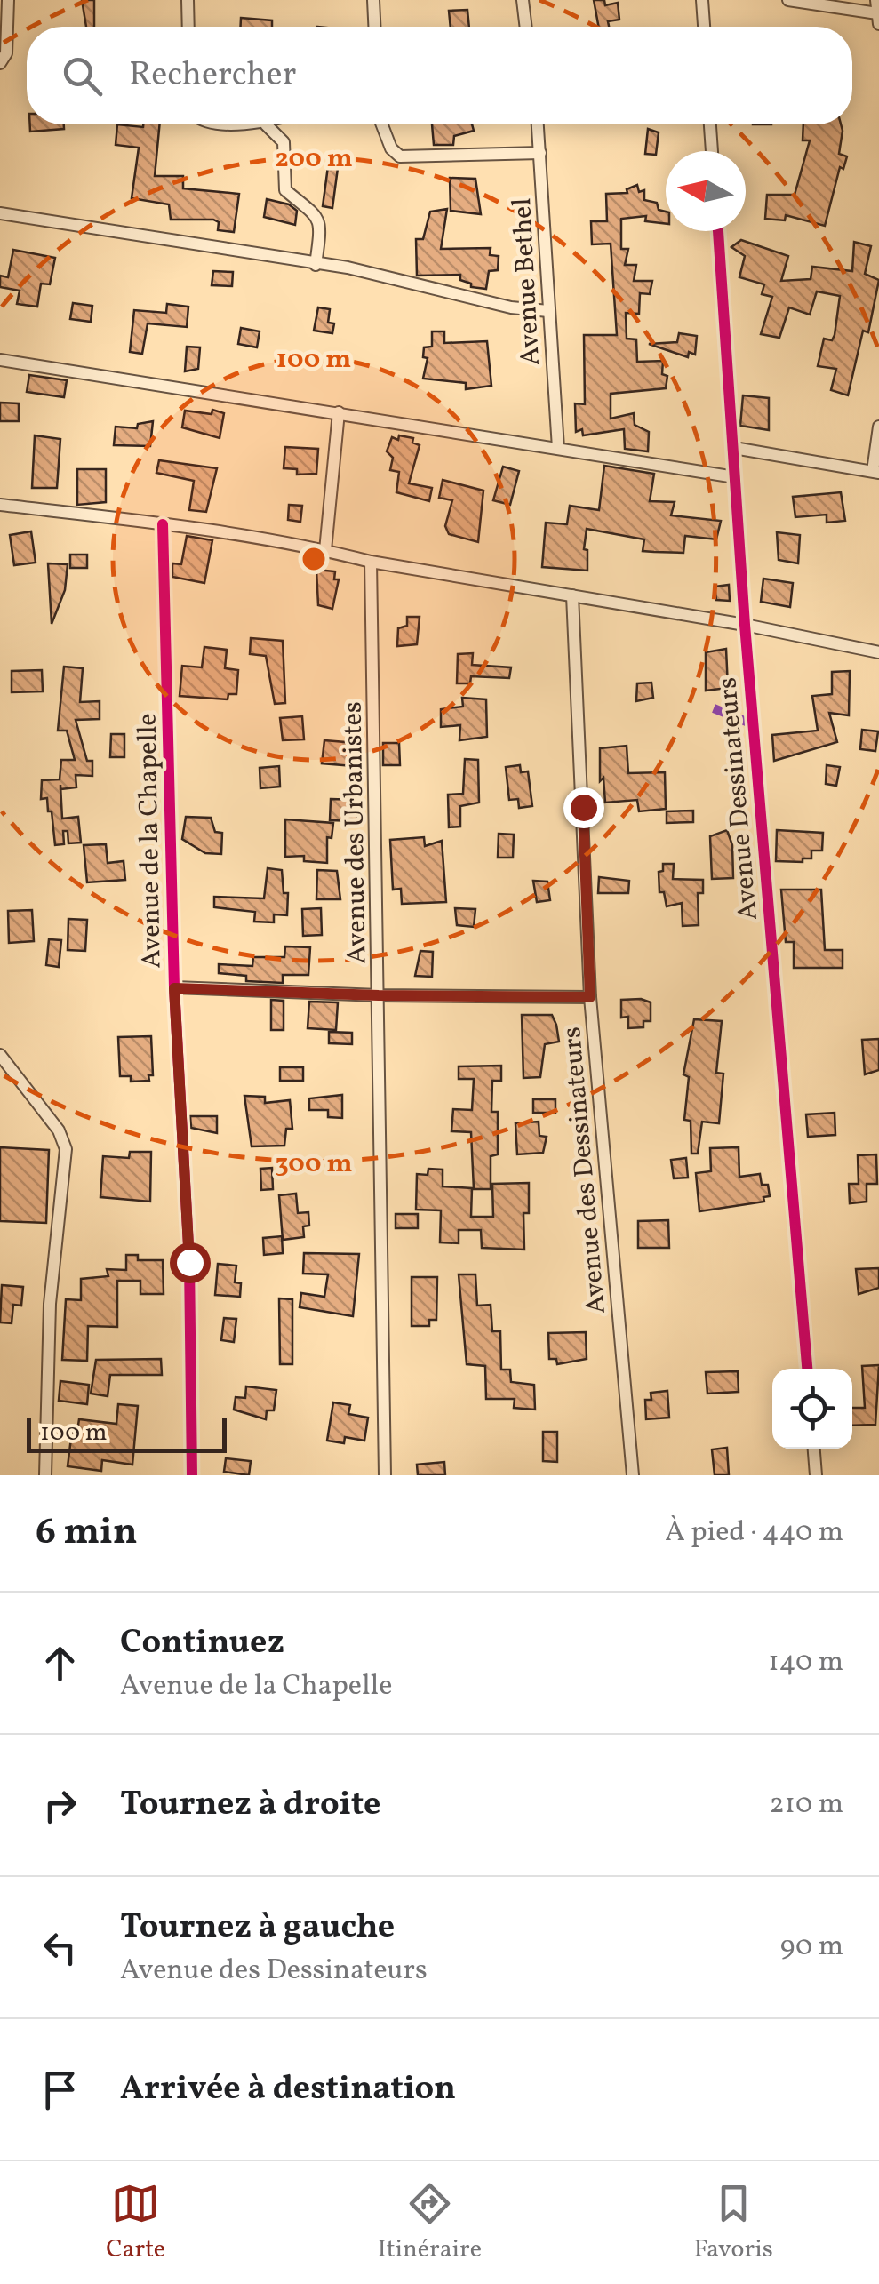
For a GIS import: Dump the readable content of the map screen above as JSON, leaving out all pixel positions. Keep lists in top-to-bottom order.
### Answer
{
  "streets": {
    "street": [
      "Avenue Bethel",
      "Avenue Dessinateurs",
      "Avenue des Urbanistes",
      "Avenue de la Chapelle",
      "Avenue des Dessinateurs"
    ]
  },
  "scale_bar": "100 m",
  "north": "left",
  "page": {
    "search": "Rechercher",
    "scale": "100 m",
    "heading": ["6 min", "À pied · 440 m"],
    "list": [
      ["Continuez", "Avenue de la Chapelle", "140 m"],
      ["Tournez à droite", "210 m"],
      ["Tournez à gauche", "Avenue des Dessinateurs", "90 m"],
      "Arrivée à destination"
    ],
    "nav": ["Carte", "Itinéraire", "Favoris"]
  },
  "rings": ["200 m", "100 m", "300 m"]
}
